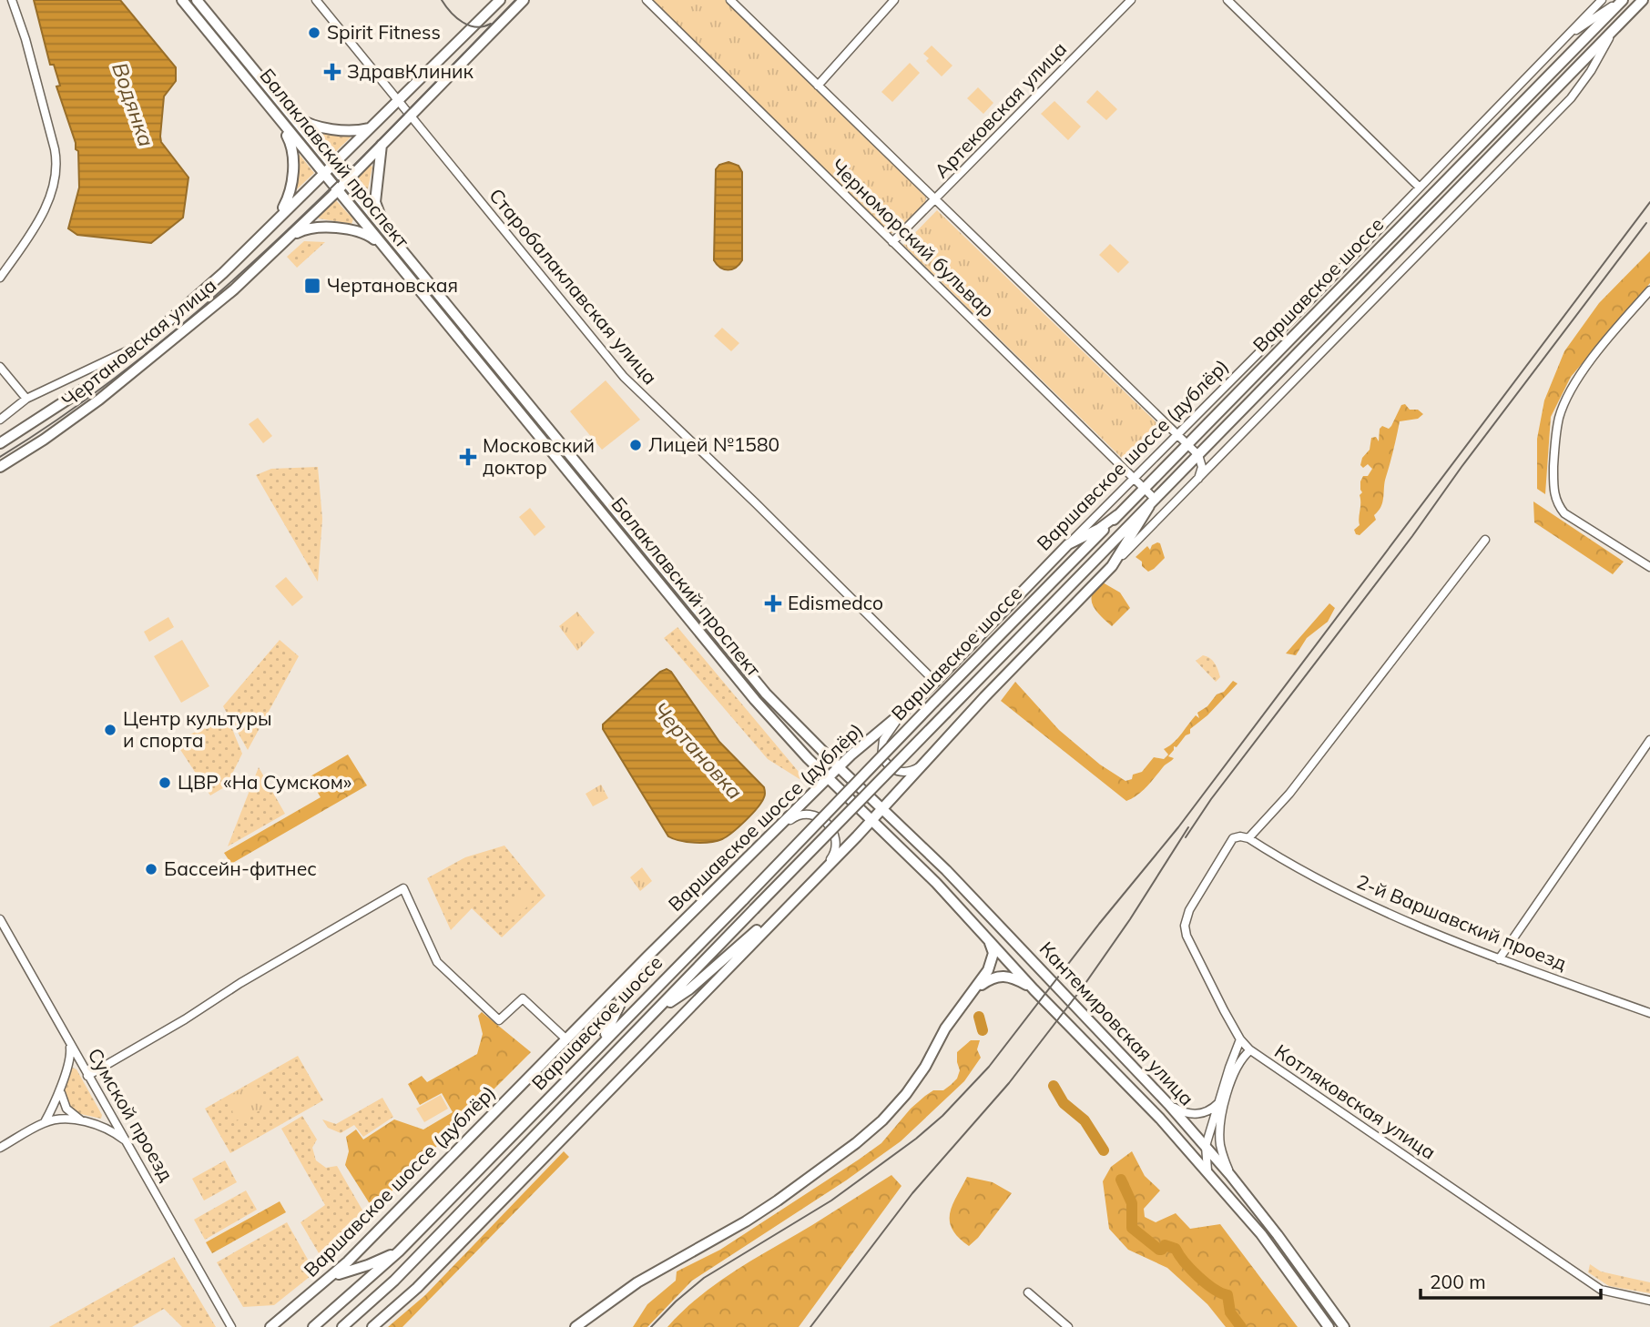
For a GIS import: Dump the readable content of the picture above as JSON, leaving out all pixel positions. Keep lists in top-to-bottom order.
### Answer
{
  "streets": {
    "main road": [
      "Балаклавский проспект",
      "Варшавское шоссе",
      "Чертановская улица",
      "Варшавское шоссе (дублёр)",
      "Кантемировская улица"
    ],
    "street": [
      "Артековская улица",
      "Черноморский бульвар",
      "Старобалаклавская улица",
      "2-й Варшавский проезд",
      "Котляковская улица",
      "Сумской проезд"
    ]
  },
  "crossings": [
    ["Артековская улица", "Черноморский бульвар"],
    ["Балаклавский проспект", "Чертановская улица"],
    ["Балаклавский проспект", "Варшавское шоссе (дублёр)"],
    ["Балаклавский проспект", "Кантемировская улица"],
    ["Черноморский бульвар", "Варшавское шоссе"],
    ["Черноморский бульвар", "Варшавское шоссе (дублёр)"],
    ["Старобалаклавская улица", "Чертановская улица"],
    ["Старобалаклавская улица", "Варшавское шоссе (дублёр)"],
    ["Варшавское шоссе (дублёр)", "Кантемировская улица"],
    ["2-й Варшавский проезд", "Котляковская улица"]
  ],
  "water": ["Водянка", "Чертановка"],
  "places": {
    "other": [
      "Spirit Fitness",
      "Лицей №1580",
      "Центр культуры и спорта",
      "ЦВР «На Сумском»",
      "Бассейн-фитнес"
    ],
    "health": ["ЗдравКлиник", "Московский доктор", "Edismedco"],
    "transit": ["Чертановская"]
  },
  "scale_bar": "200 m"
}
